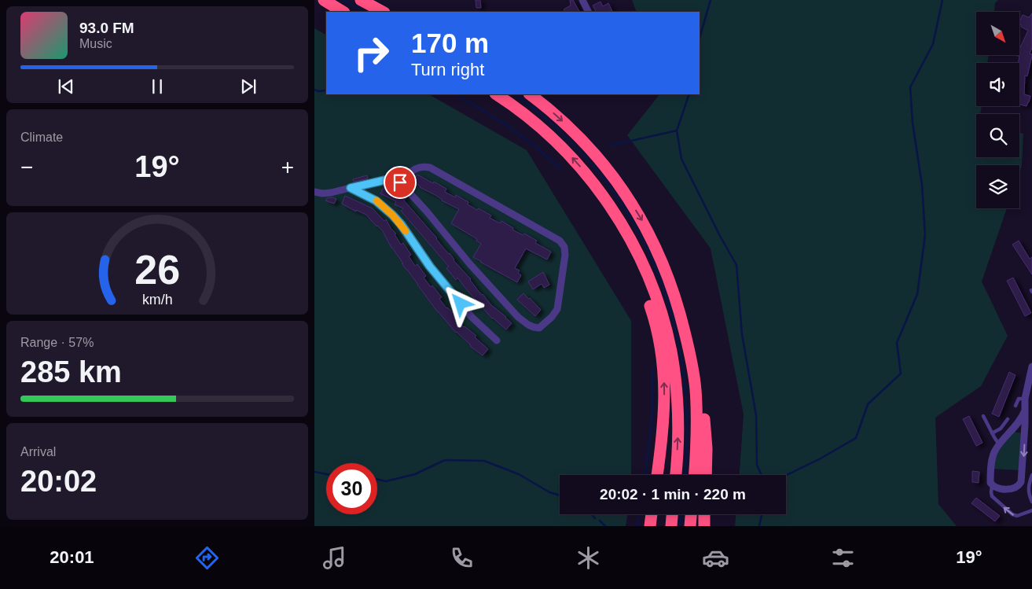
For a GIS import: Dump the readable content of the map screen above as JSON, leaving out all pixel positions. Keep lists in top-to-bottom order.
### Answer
{
  "north": "bottom right",
  "page": {
    "song": ["93.0 FM", "Music"],
    "turn": ["170 m", "Turn right"],
    "tile": [
      "Climate",
      ["Range · 57%", "285 km"],
      ["Arrival", "20:02"]
    ],
    "heat": ["−", "19°", "+"],
    "limit": "30",
    "trip": "20:02 · 1 min · 220 m",
    "tabs": ["20:01", "19°"],
    "gauge": ["26", "km/h"]
  }
}
